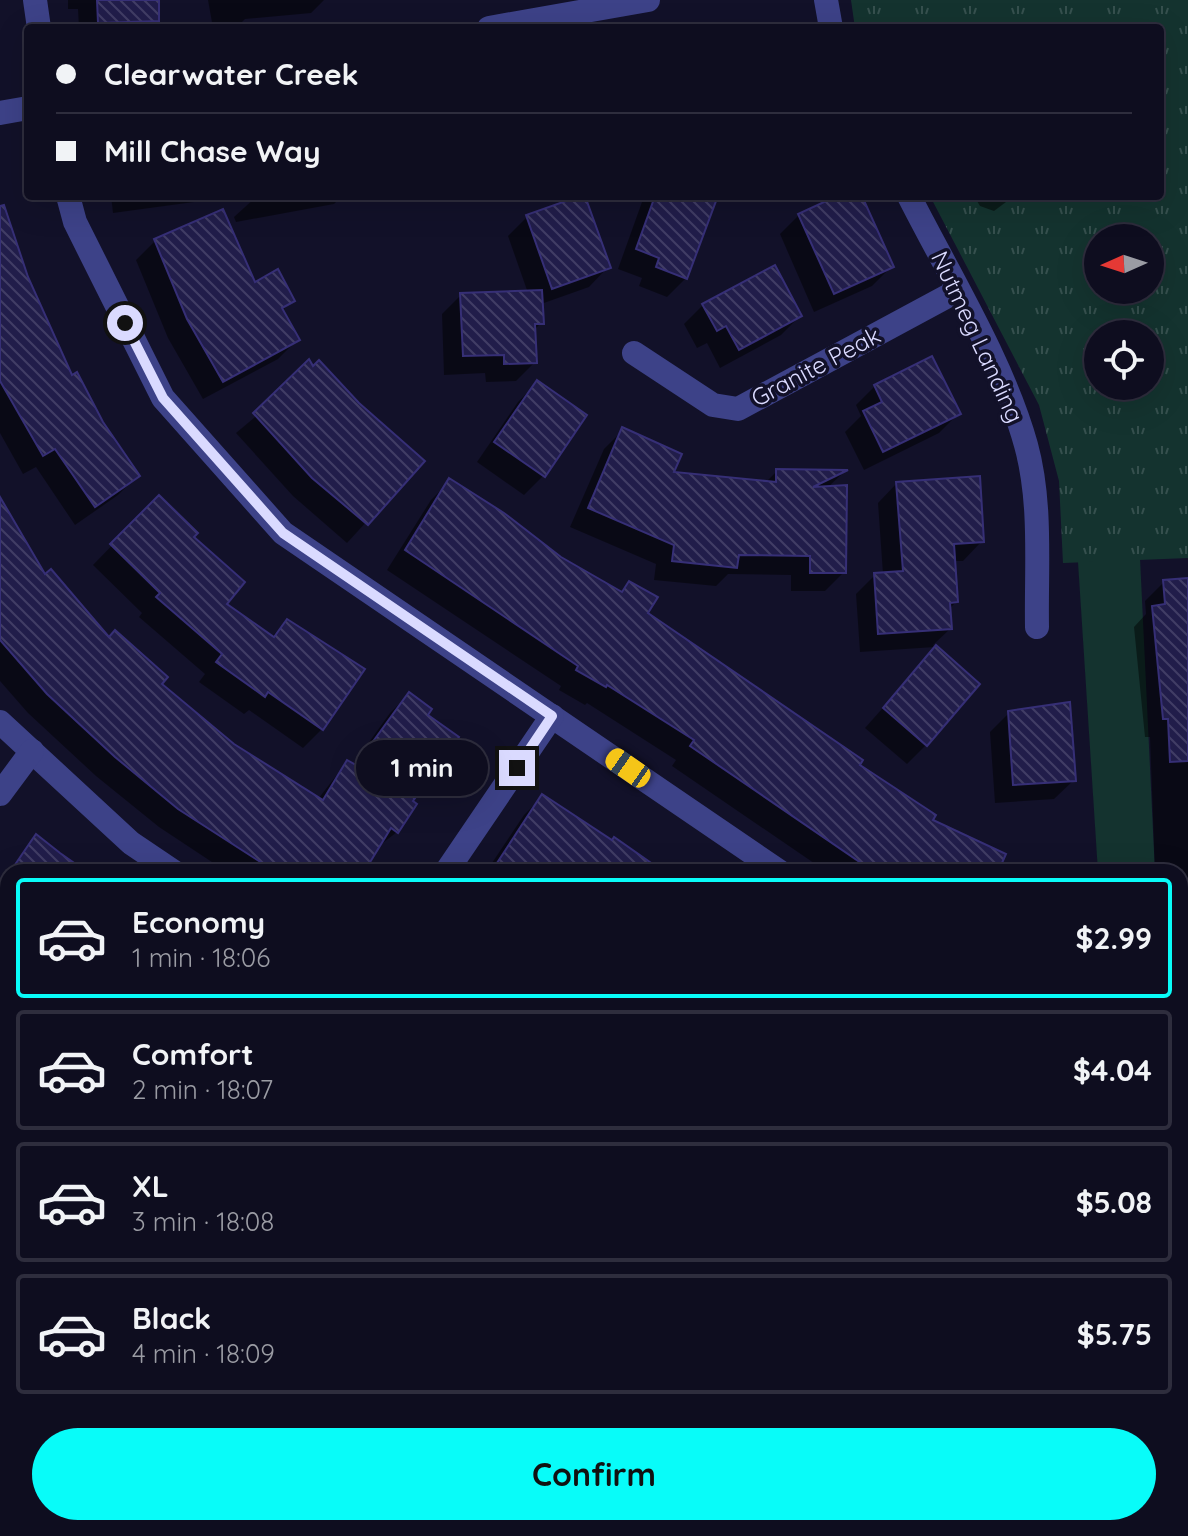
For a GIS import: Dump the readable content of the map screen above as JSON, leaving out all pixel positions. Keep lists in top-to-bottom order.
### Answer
{
  "streets": {
    "street": ["Nutmeg Landing", "Granite Peak"]
  },
  "crossings": [
    ["Nutmeg Landing", "Granite Peak"]
  ],
  "north": "left",
  "page": {
    "banner": ["Clearwater Creek", "Mill Chase Way"],
    "bubble": "1 min",
    "list": [
      {
        "name": "Economy",
        "note": "1 min · 18:06",
        "value": "$2.99"
      },
      {
        "name": "Comfort",
        "note": "2 min · 18:07",
        "value": "$4.04"
      },
      {
        "name": "XL",
        "note": "3 min · 18:08",
        "value": "$5.08"
      },
      {
        "name": "Black",
        "note": "4 min · 18:09",
        "value": "$5.75"
      }
    ],
    "buttons": "Confirm"
  }
}
